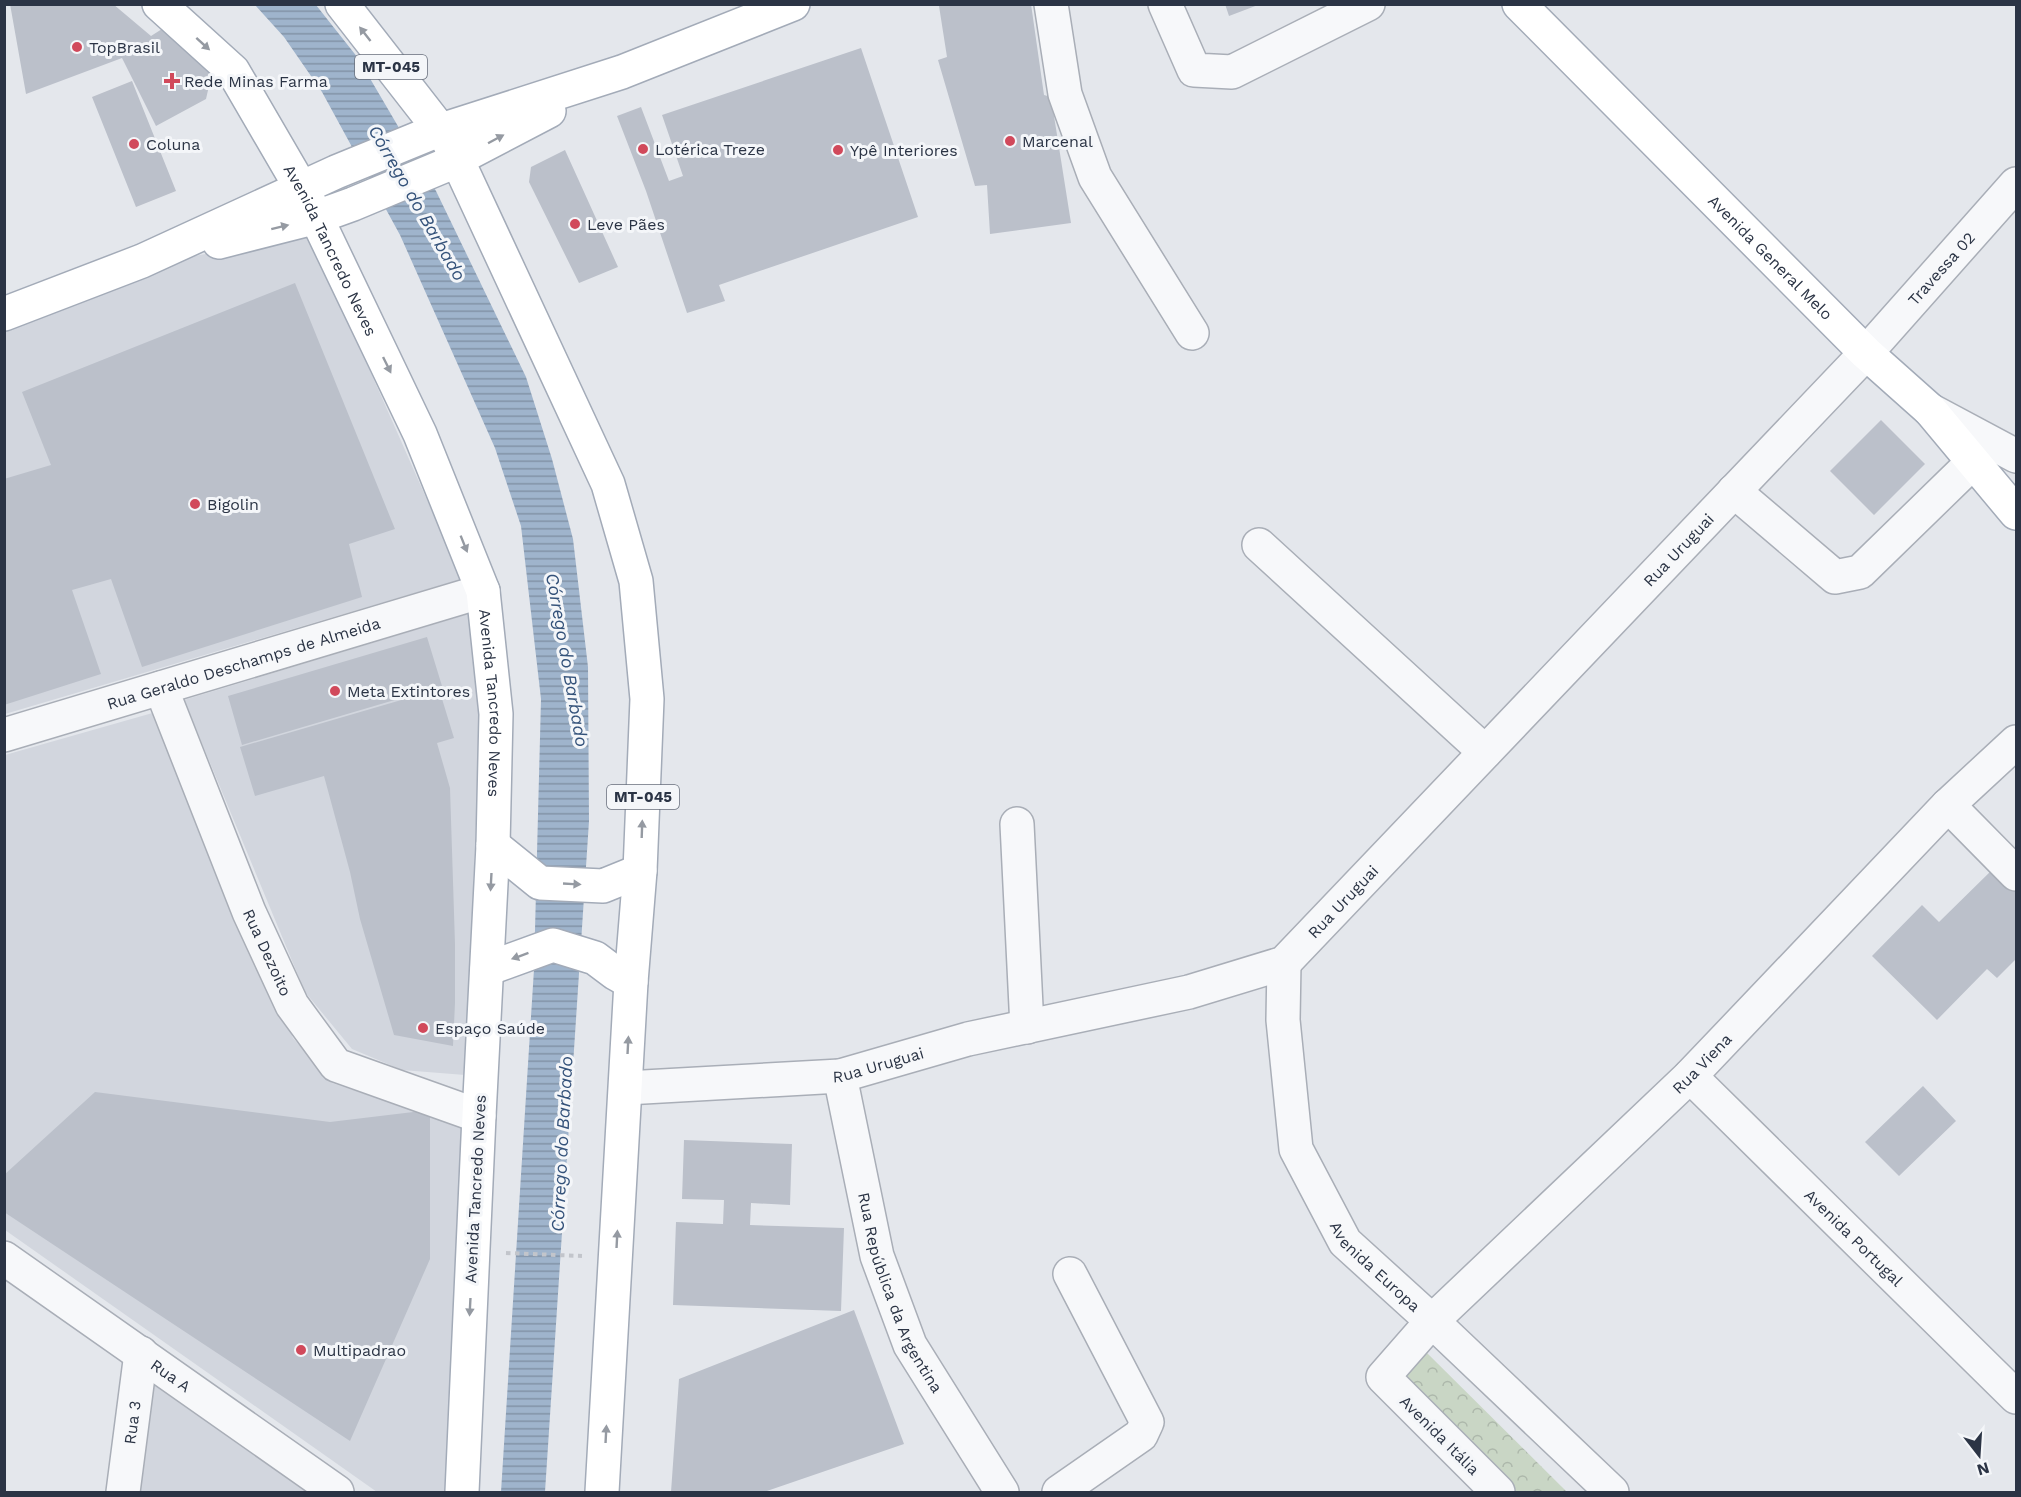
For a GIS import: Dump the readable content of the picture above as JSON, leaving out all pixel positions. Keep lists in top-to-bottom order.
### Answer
{
  "streets": {
    "main road": ["MT-045", "Avenida Tancredo Neves", "Avenida General Melo"],
    "street": [
      "Travessa 02",
      "Rua Uruguai",
      "Rua Geraldo Deschamps de Almeida",
      "Rua Dezoito",
      "Rua Viena",
      "Avenida Portugal",
      "Avenida Europa",
      "Rua República da Argentina",
      "Rua A",
      "Rua 3",
      "Avenida Itália"
    ]
  },
  "crossings": [
    ["MT-045", "Rua Uruguai"],
    ["Avenida Tancredo Neves", "Rua Geraldo Deschamps de Almeida"],
    ["Avenida Tancredo Neves", "Rua Dezoito"],
    ["Avenida General Melo", "Travessa 02"],
    ["Avenida General Melo", "Rua Uruguai"],
    ["Travessa 02", "Rua Uruguai"],
    ["Rua Uruguai", "Avenida Europa"],
    ["Rua Uruguai", "Rua República da Argentina"],
    ["Rua Geraldo Deschamps de Almeida", "Rua Dezoito"],
    ["Rua Viena", "Avenida Portugal"],
    ["Rua Viena", "Avenida Europa"],
    ["Rua Viena", "Avenida Itália"],
    ["Rua A", "Rua 3"]
  ],
  "water": ["Córrego do Barbado"],
  "places": {
    "other": [
      "TopBrasil",
      "Marcenal",
      "Coluna",
      "Lotérica Treze",
      "Ypê Interiores",
      "Leve Pães",
      "Bigolin",
      "Meta Extintores",
      "Espaço Saúde",
      "Multipadrao"
    ],
    "health": ["Rede Minas Farma"]
  },
  "north": "bottom"
}
